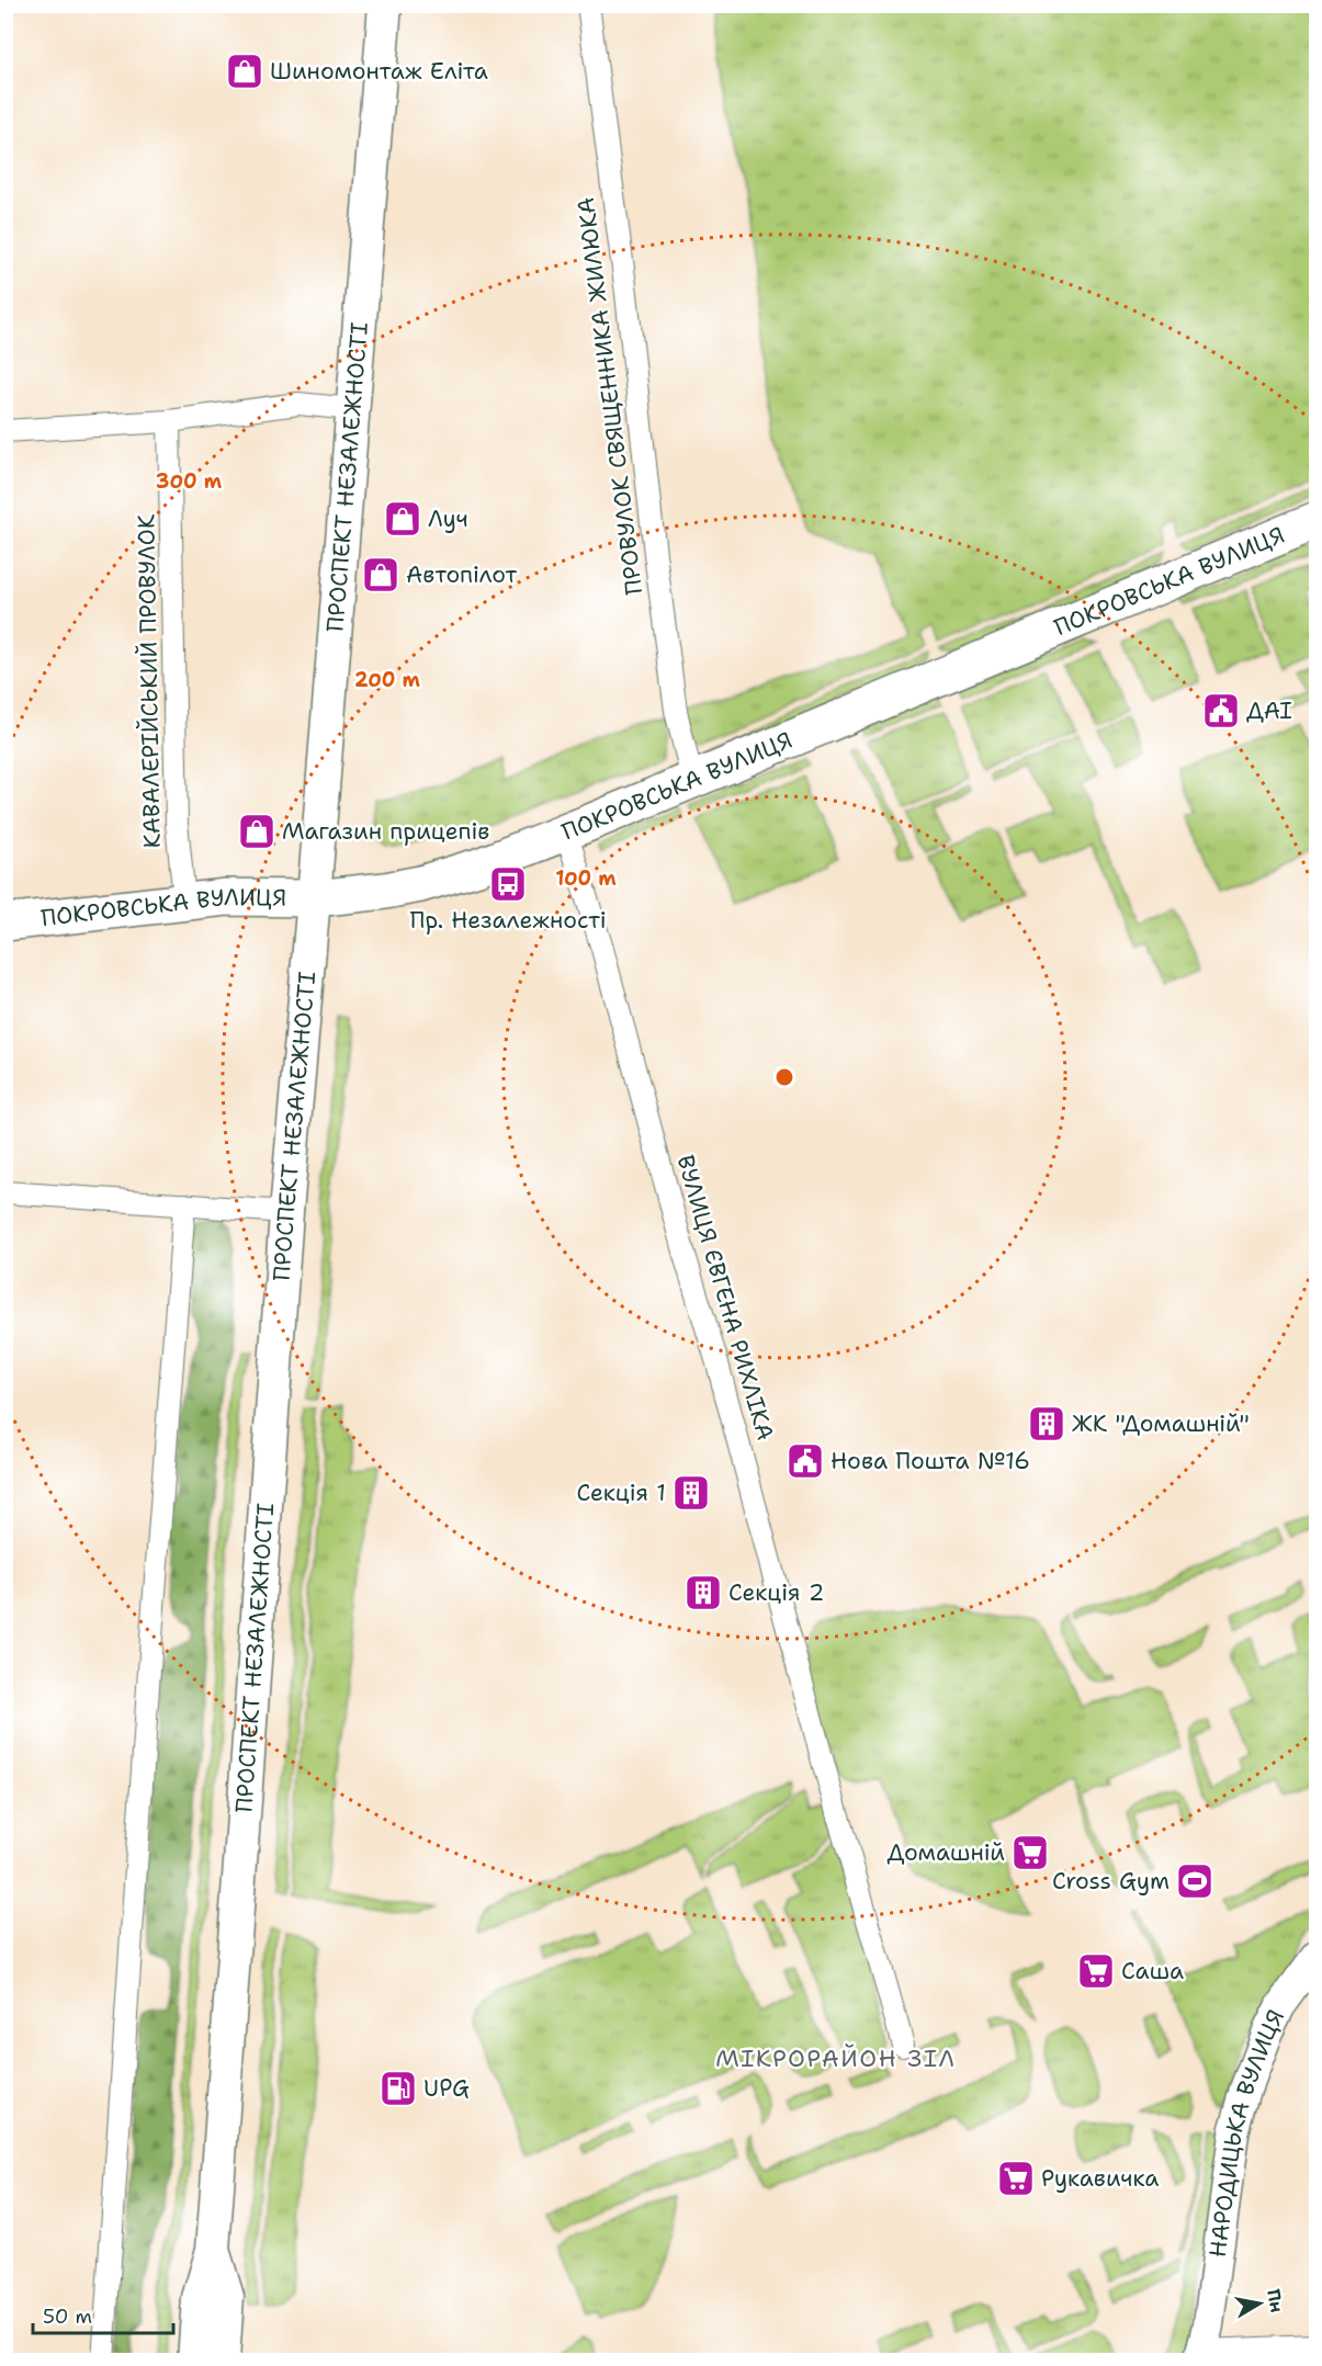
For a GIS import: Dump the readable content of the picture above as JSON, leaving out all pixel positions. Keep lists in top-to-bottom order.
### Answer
{
  "streets": {
    "highway": ["ПОКРОВСЬКА ВУЛИЦЯ"],
    "main road": ["ПРОСПЕКТ НЕЗАЛЕЖНОСТІ"],
    "street": [
      "ПРОВУЛОК СВЯЩЕННИКА ЖИЛЮКА",
      "КАВАЛЕРІЙСЬКИЙ ПРОВУЛОК",
      "ВУЛИЦЯ ЄВГЕНА РИХЛІКА",
      "НАРОДИЦЬКА ВУЛИЦЯ"
    ]
  },
  "crossings": [
    ["ПРОВУЛОК СВЯЩЕННИКА ЖИЛЮКА", "ПОКРОВСЬКА ВУЛИЦЯ"],
    ["ПРОСПЕКТ НЕЗАЛЕЖНОСТІ", "ПОКРОВСЬКА ВУЛИЦЯ"],
    ["ПОКРОВСЬКА ВУЛИЦЯ", "КАВАЛЕРІЙСЬКИЙ ПРОВУЛОК"],
    ["ПОКРОВСЬКА ВУЛИЦЯ", "ВУЛИЦЯ ЄВГЕНА РИХЛІКА"]
  ],
  "districts": ["МІКРОРАЙОН ЗІЛ"],
  "places": {
    "shop": [
      "Шиномонтаж Еліта",
      "Луч",
      "Автопілот",
      "Магазин прицепів"
    ],
    "public building": ["ДАІ", "Нова Пошта №16"],
    "bus stop": ["Пр. Незалежності"],
    "building": ["ЖК \"Домашній\"", "Секція 1", "Секція 2"],
    "supermarket": ["Домашній", "Саша", "Рукавичка"],
    "sports": ["Cross Gym"],
    "fuel station": ["UPG"]
  },
  "scale_bar": "50 m",
  "north": "right",
  "rings": ["300 m", "200 m", "100 m"]
}
